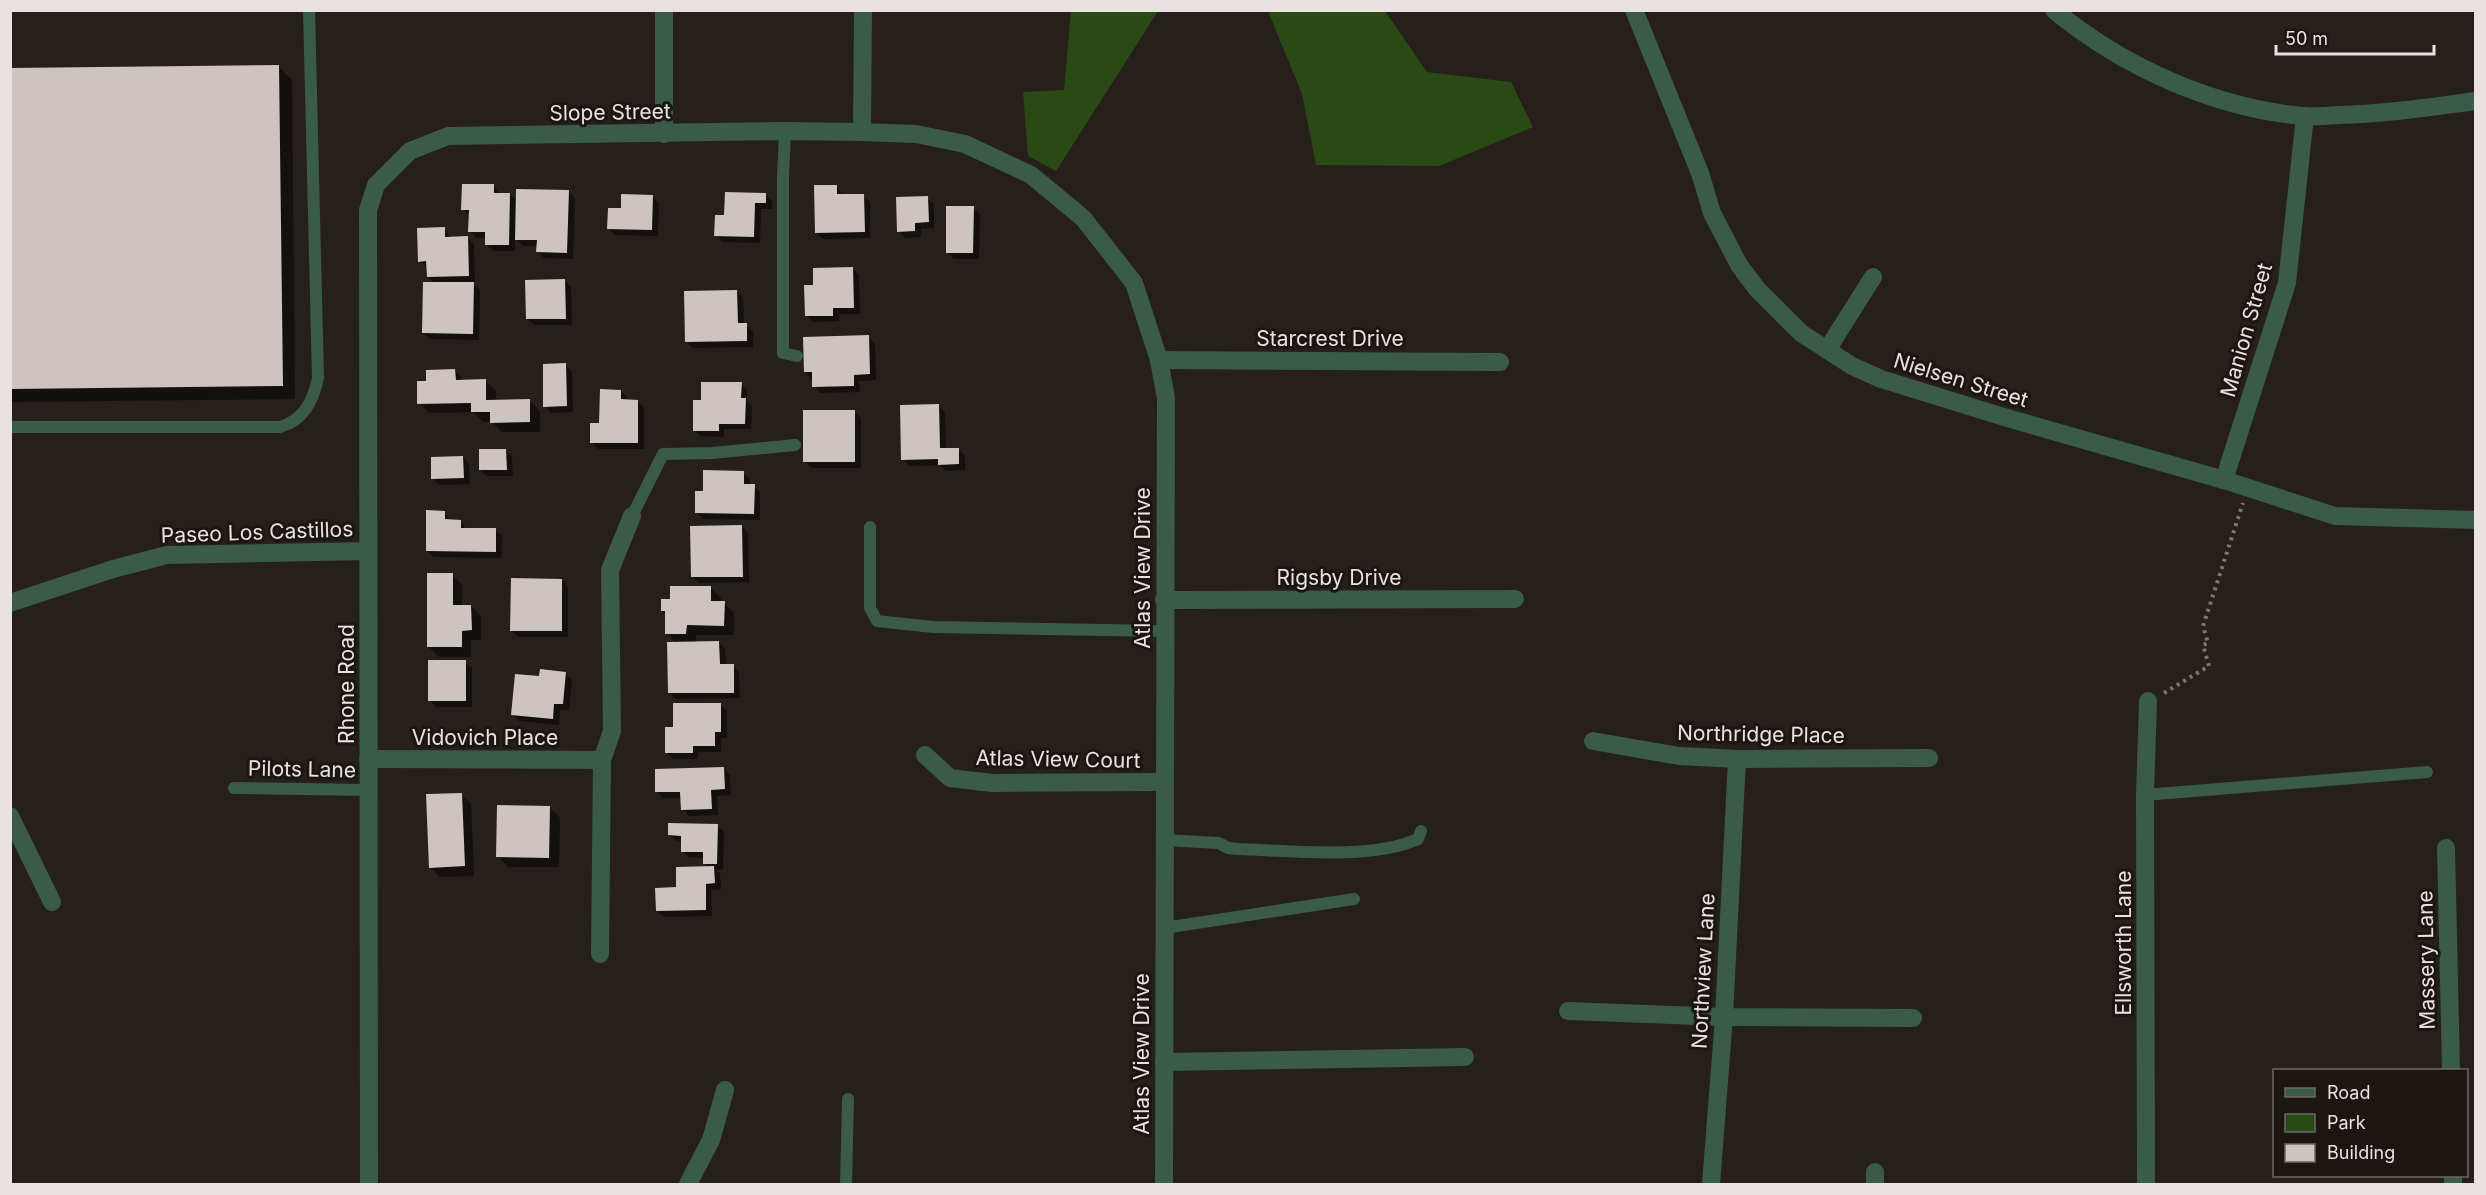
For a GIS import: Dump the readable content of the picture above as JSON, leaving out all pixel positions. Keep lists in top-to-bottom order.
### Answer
{
  "streets": {
    "street": [
      "Slope Street",
      "Manion Street",
      "Starcrest Drive",
      "Nielsen Street",
      "Paseo Los Castillos",
      "Atlas View Drive",
      "Rigsby Drive",
      "Rhone Road",
      "Northridge Place",
      "Vidovich Place",
      "Atlas View Court",
      "Ellsworth Lane",
      "Massery Lane",
      "Northview Lane"
    ],
    "lane": ["Pilots Lane"]
  },
  "crossings": [
    ["Slope Street", "Atlas View Drive"],
    ["Slope Street", "Rhone Road"],
    ["Manion Street", "Nielsen Street"],
    ["Starcrest Drive", "Atlas View Drive"],
    ["Paseo Los Castillos", "Rhone Road"],
    ["Atlas View Drive", "Rigsby Drive"],
    ["Atlas View Drive", "Atlas View Court"],
    ["Rhone Road", "Vidovich Place"],
    ["Rhone Road", "Pilots Lane"],
    ["Northridge Place", "Northview Lane"]
  ],
  "legend": ["Road", "Park", "Building"],
  "scale_bar": "50 m"
}
